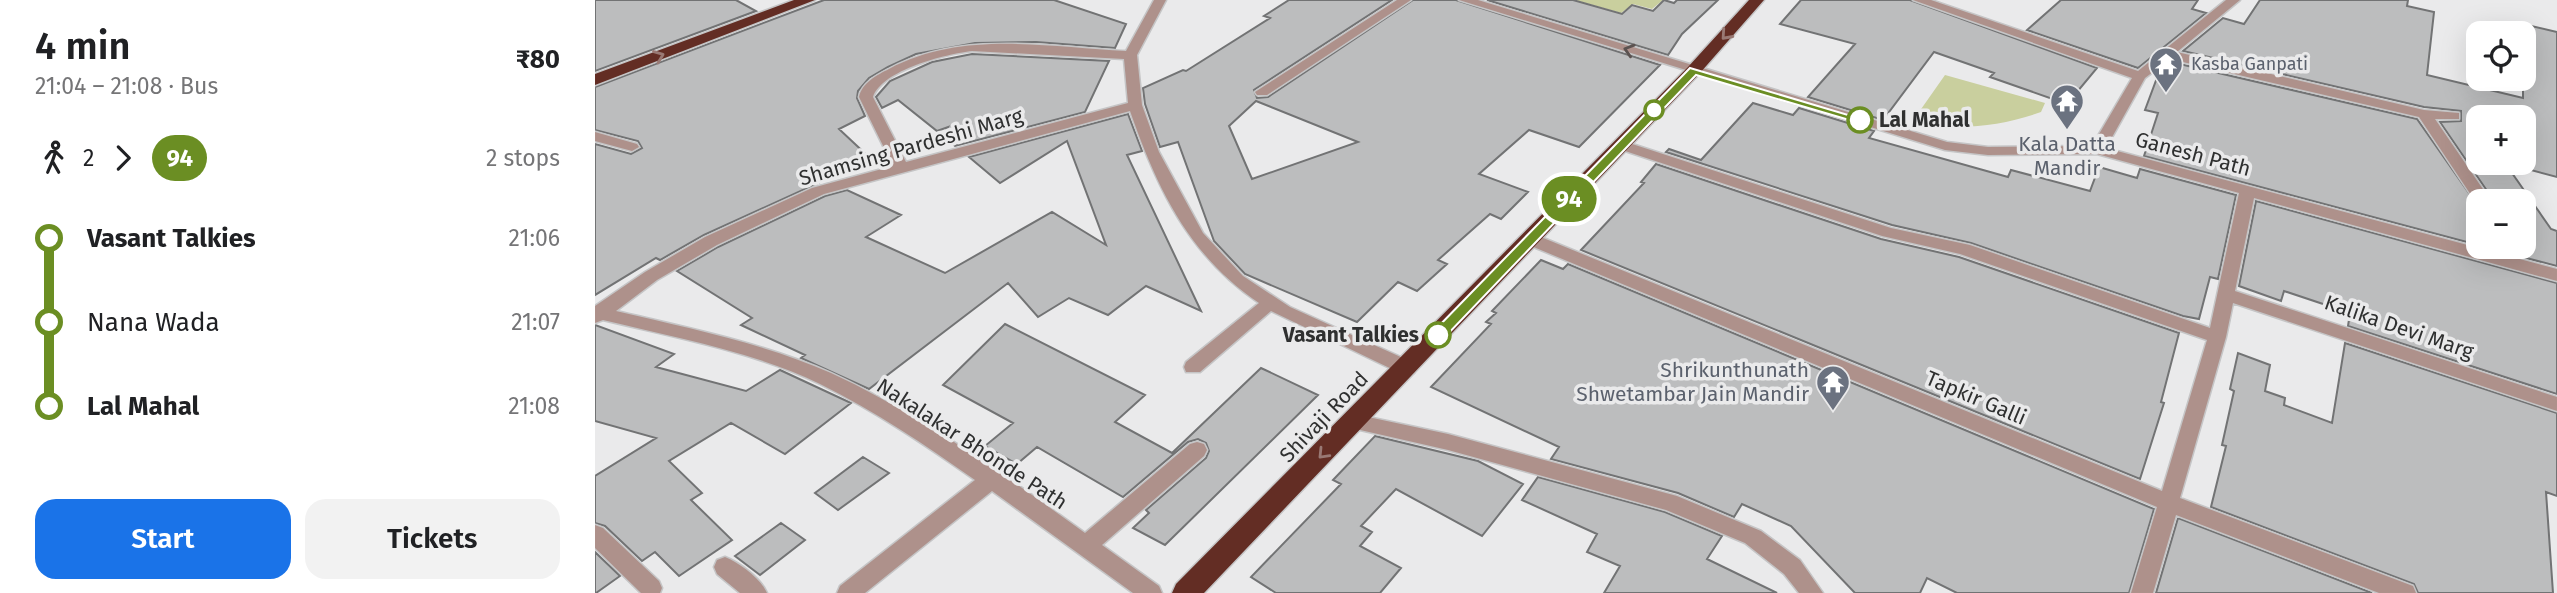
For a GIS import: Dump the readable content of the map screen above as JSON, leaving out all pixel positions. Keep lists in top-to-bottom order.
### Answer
{
  "streets": {
    "highway": ["Shivaji Road"],
    "street": [
      "Shamsing Pardeshi Marg",
      "Ganesh Path",
      "Kalika Devi Marg",
      "Tapkir Galli",
      "Nakalakar Bhonde Path"
    ]
  },
  "crossings": [
    ["Shamsing Pardeshi Marg", "Nakalakar Bhonde Path"],
    ["Ganesh Path", "Shivaji Road"],
    ["Tapkir Galli", "Shivaji Road"]
  ],
  "one_way": ["Shivaji Road"],
  "places": {
    "temple": ["Kasba Ganpati", "Kala Datta Mandir", "Shrikunthunath Shwetambar Jain Mandir"],
    "other": ["Lal Mahal", "Vasant Talkies"]
  },
  "lines": ["bus line 94"],
  "page": {
    "heading": ["4 min", "21:04 – 21:08 · Bus", "₹80"],
    "on_map": "94",
    "map_buttons": ["+", "−"],
    "legs": ["2", "94", "2 stops"],
    "list": [
      {
        "name": "Vasant Talkies",
        "value": "21:06"
      },
      {
        "name": "Nana Wada",
        "value": "21:07"
      },
      {
        "name": "Lal Mahal",
        "value": "21:08"
      }
    ],
    "buttons": ["Start", "Tickets"]
  }
}
